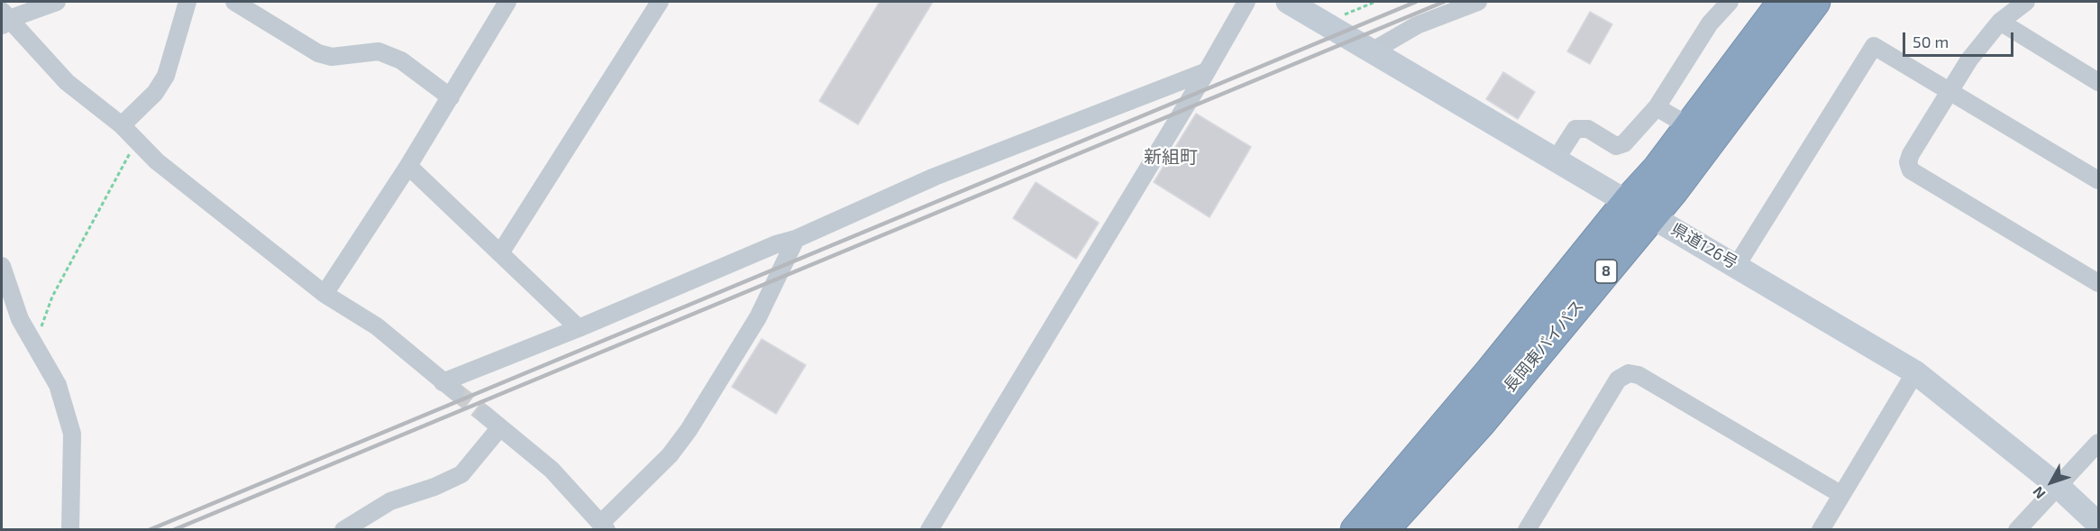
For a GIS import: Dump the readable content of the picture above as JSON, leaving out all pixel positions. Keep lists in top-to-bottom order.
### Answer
{
  "streets": {
    "highway": ["8", "長岡東バイパス"],
    "main road": ["県道126号"]
  },
  "crossings": [
    ["県道126号", "長岡東バイパス"]
  ],
  "districts": ["新組町"],
  "scale_bar": "50 m",
  "north": "bottom left"
}
